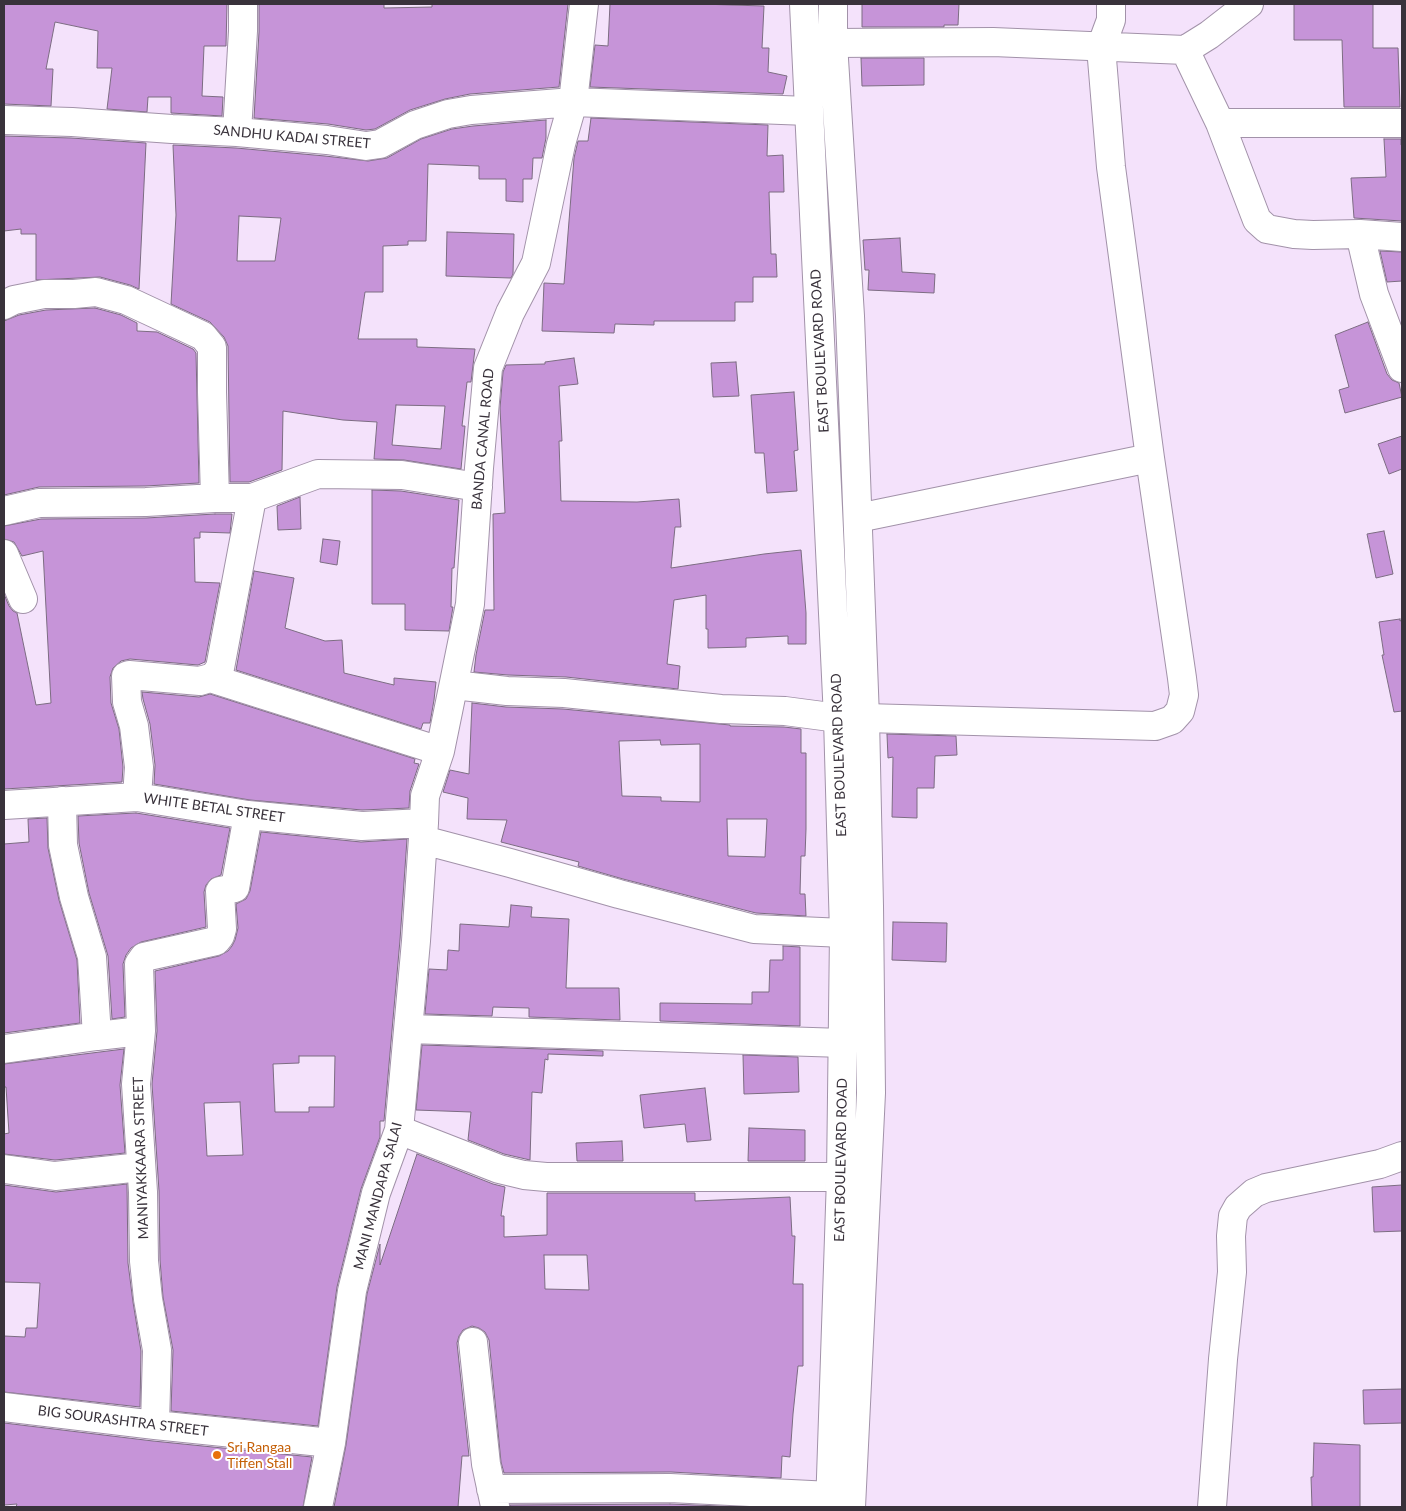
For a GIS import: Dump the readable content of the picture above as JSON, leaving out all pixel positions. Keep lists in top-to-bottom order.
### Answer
{
  "streets": {
    "street": [
      "SANDHU KADAI STREET",
      "EAST BOULEVARD ROAD",
      "BANDA CANAL ROAD",
      "WHITE BETAL STREET",
      "MANIYAKKAARA STREET",
      "MANI MANDAPA SALAI",
      "BIG SOURASHTRA STREET"
    ]
  },
  "crossings": [
    ["SANDHU KADAI STREET", "EAST BOULEVARD ROAD"],
    ["SANDHU KADAI STREET", "BANDA CANAL ROAD"],
    ["EAST BOULEVARD ROAD", "WHITE BETAL STREET"],
    ["BANDA CANAL ROAD", "WHITE BETAL STREET"],
    ["BANDA CANAL ROAD", "MANI MANDAPA SALAI"],
    ["WHITE BETAL STREET", "MANIYAKKAARA STREET"],
    ["WHITE BETAL STREET", "MANI MANDAPA SALAI"],
    ["MANIYAKKAARA STREET", "BIG SOURASHTRA STREET"],
    ["MANI MANDAPA SALAI", "BIG SOURASHTRA STREET"]
  ],
  "places": ["Sri Rangaa Tiffen Stall"]
}
